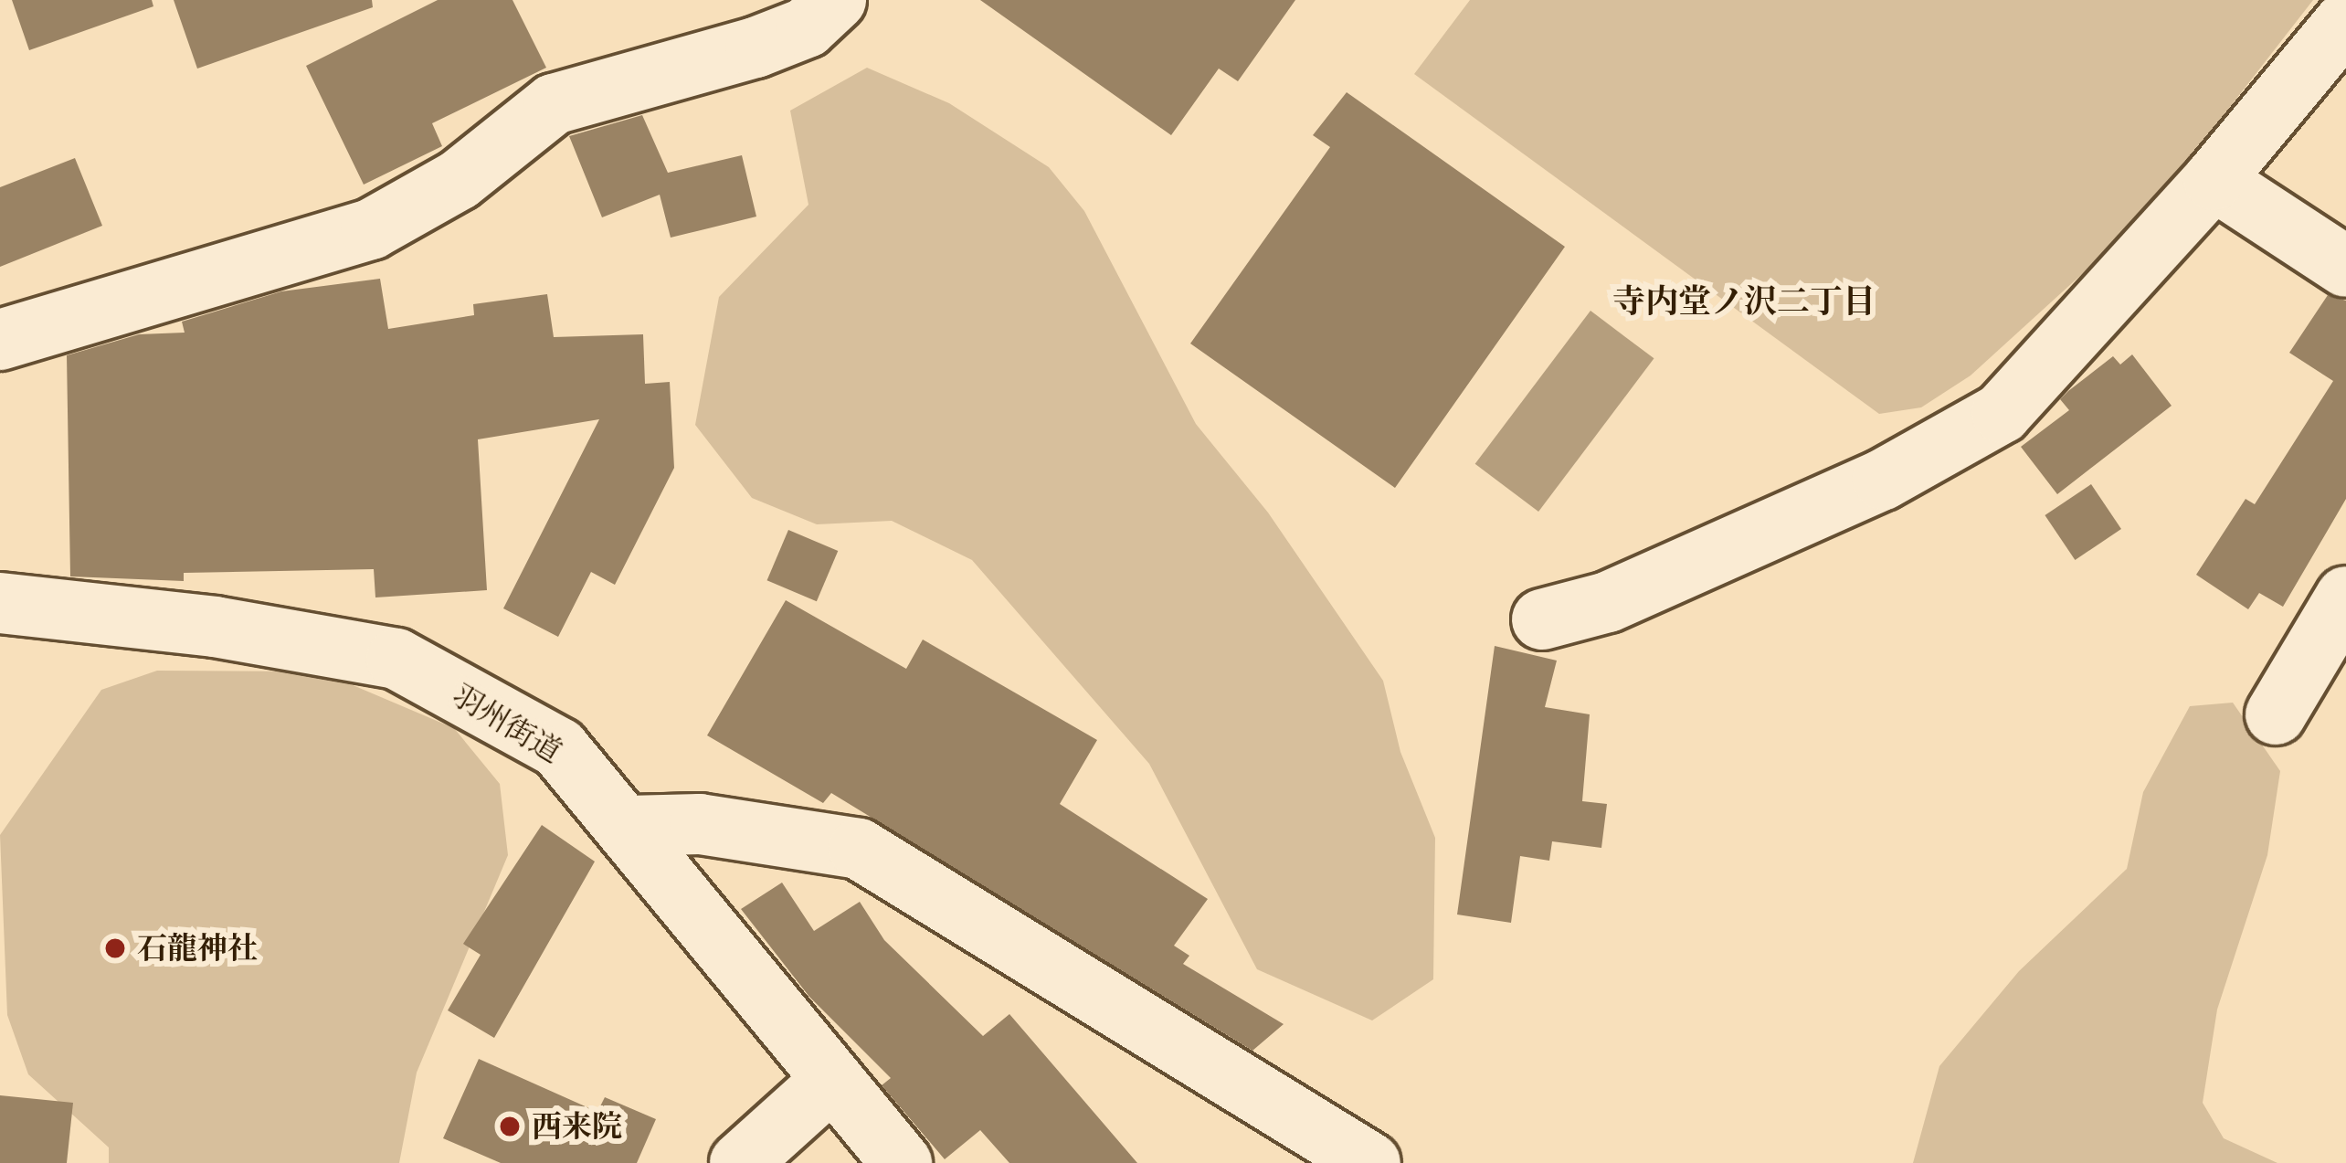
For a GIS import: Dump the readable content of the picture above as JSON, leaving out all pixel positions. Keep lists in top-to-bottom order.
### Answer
{
  "streets": {
    "street": ["羽州街道"]
  },
  "districts": ["寺内堂ノ沢二丁目"],
  "places": ["石龍神社", "西来院"]
}
